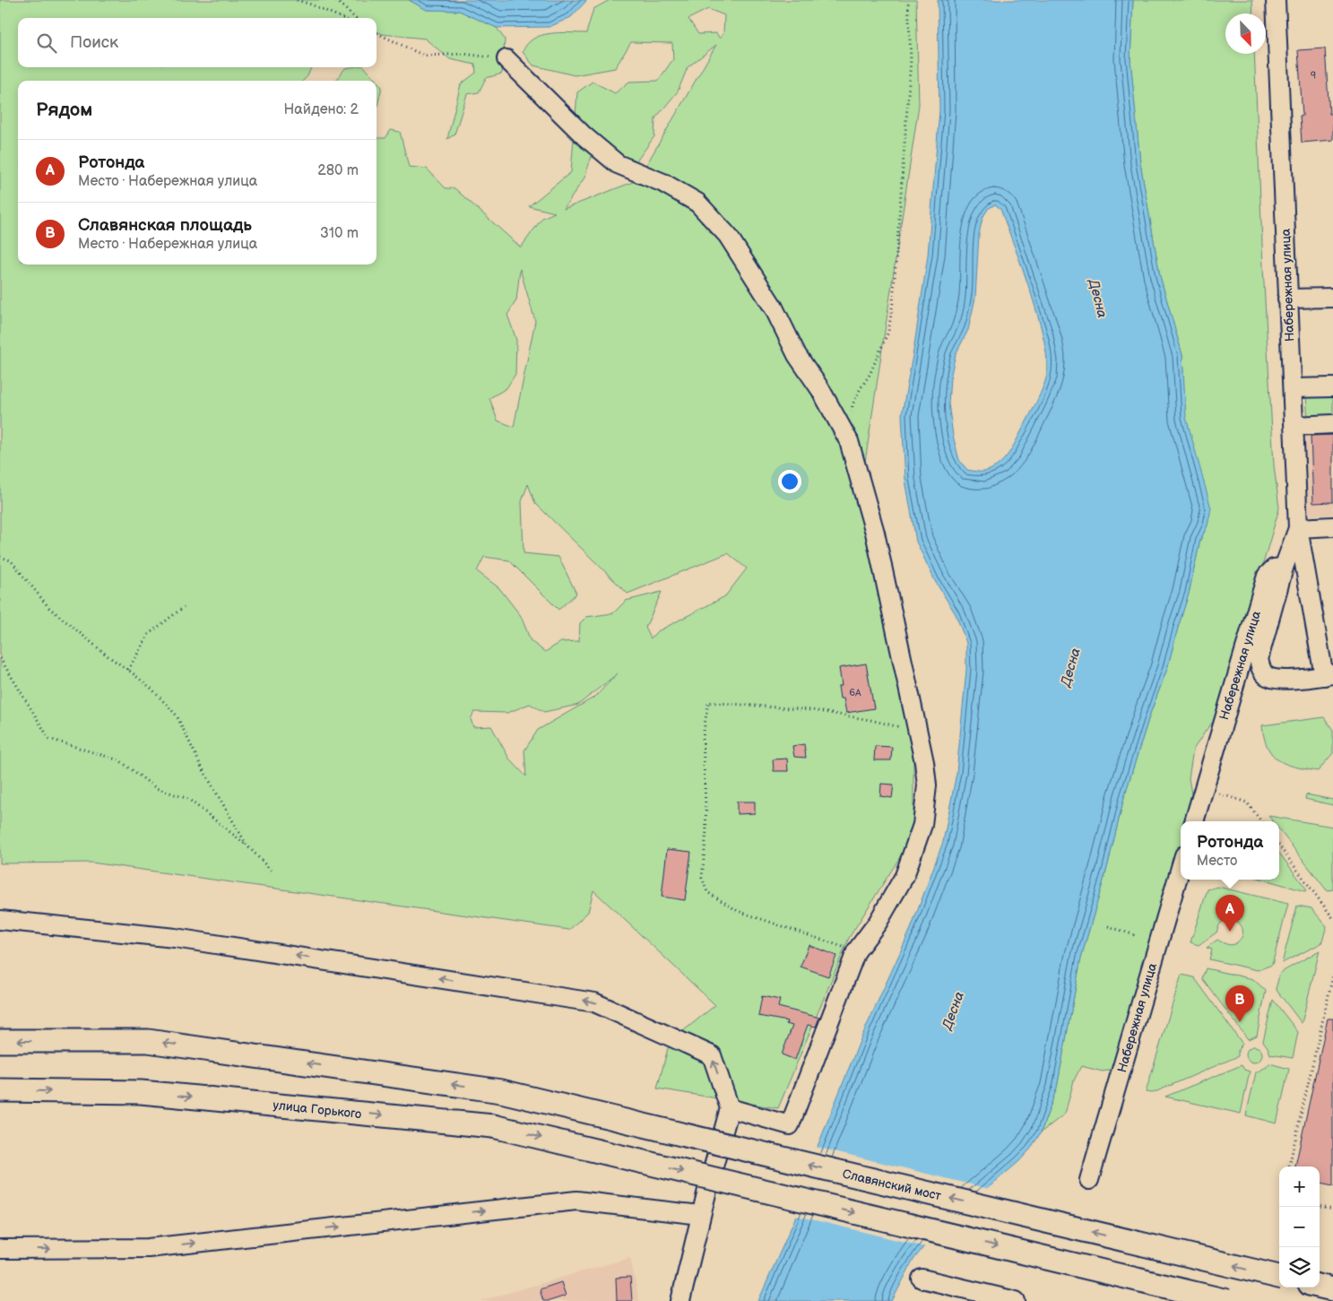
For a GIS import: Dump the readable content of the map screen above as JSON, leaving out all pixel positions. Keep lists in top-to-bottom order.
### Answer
{
  "streets": {
    "main road": ["улица Горького", "Славянский мост"],
    "street": ["Набережная улица"]
  },
  "one_way": ["улица Горького", "Славянский мост"],
  "water": ["Десна"],
  "house_numbers": ["9", "6А"],
  "north": "bottom right",
  "page": {
    "search": "Поиск",
    "heading": ["Рядом", "Найдено: 2"],
    "list": [
      {
        "mark": "A",
        "name": "Ротонда",
        "note": "Место · Набережная улица",
        "value": "280 m"
      },
      {
        "mark": "B",
        "name": "Славянская площадь",
        "note": "Место · Набережная улица",
        "value": "310 m"
      }
    ],
    "popup": ["Ротонда", "Место"],
    "pins": ["A", "B"],
    "map_buttons": ["+", "−"]
  }
}
